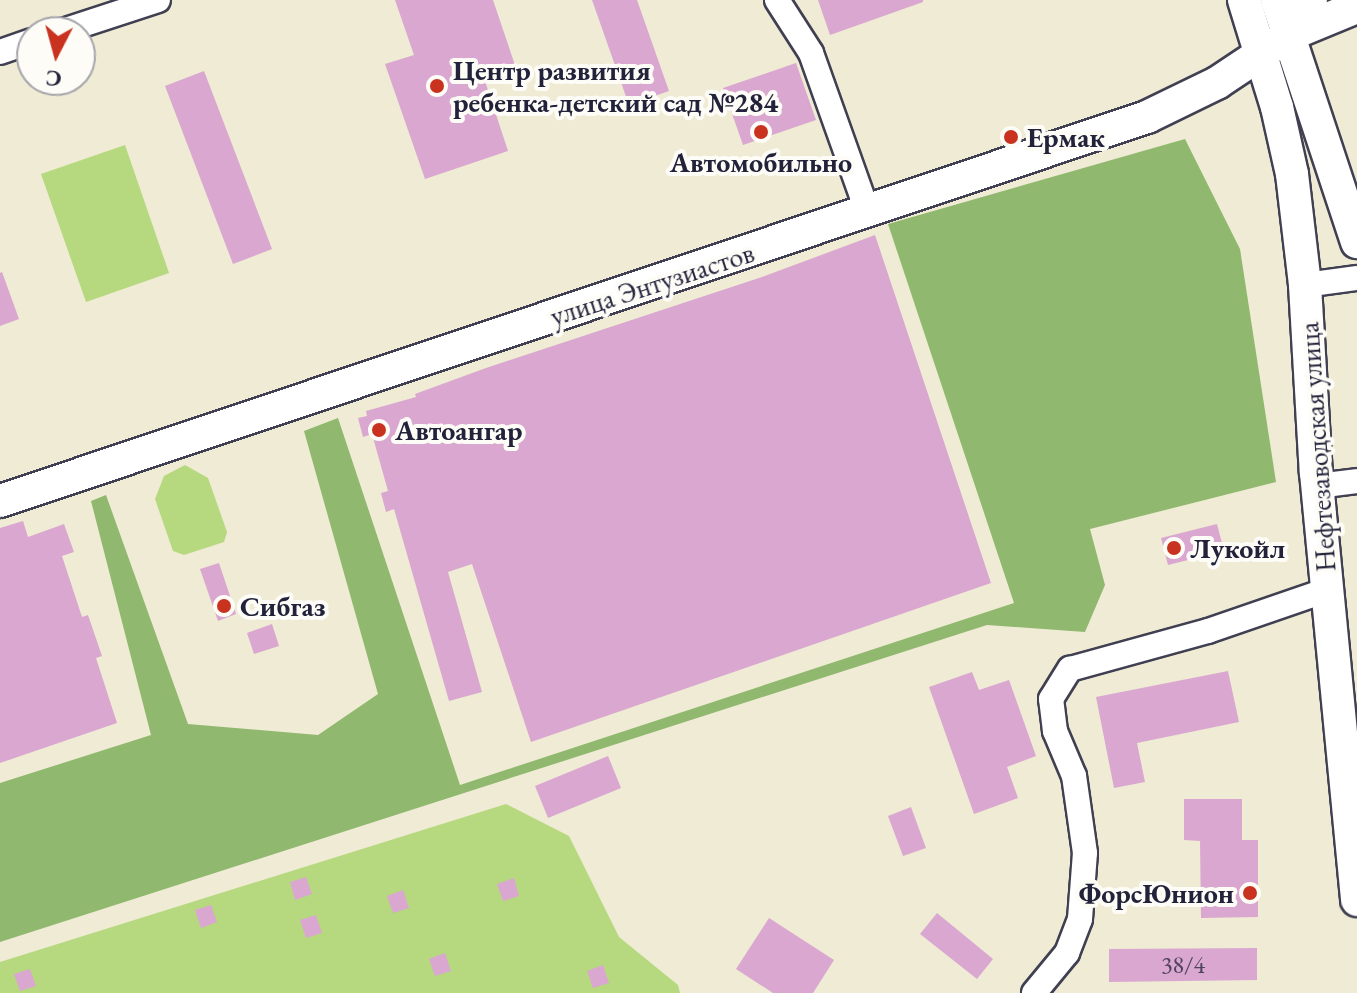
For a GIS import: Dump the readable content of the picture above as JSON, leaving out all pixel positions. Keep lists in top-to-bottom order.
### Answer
{
  "streets": {
    "main road": ["улица Энтузиастов", "Нефтезаводская улица"]
  },
  "crossings": [
    ["улица Энтузиастов", "Нефтезаводская улица"]
  ],
  "places": [
    "Центр развития ребенка-детский сад №284",
    "Автомобильно",
    "Ермак",
    "Автоангар",
    "Лукойл",
    "Сибгаз",
    "ФорсЮнион"
  ],
  "house_numbers": ["38/4"],
  "north": "bottom"
}
